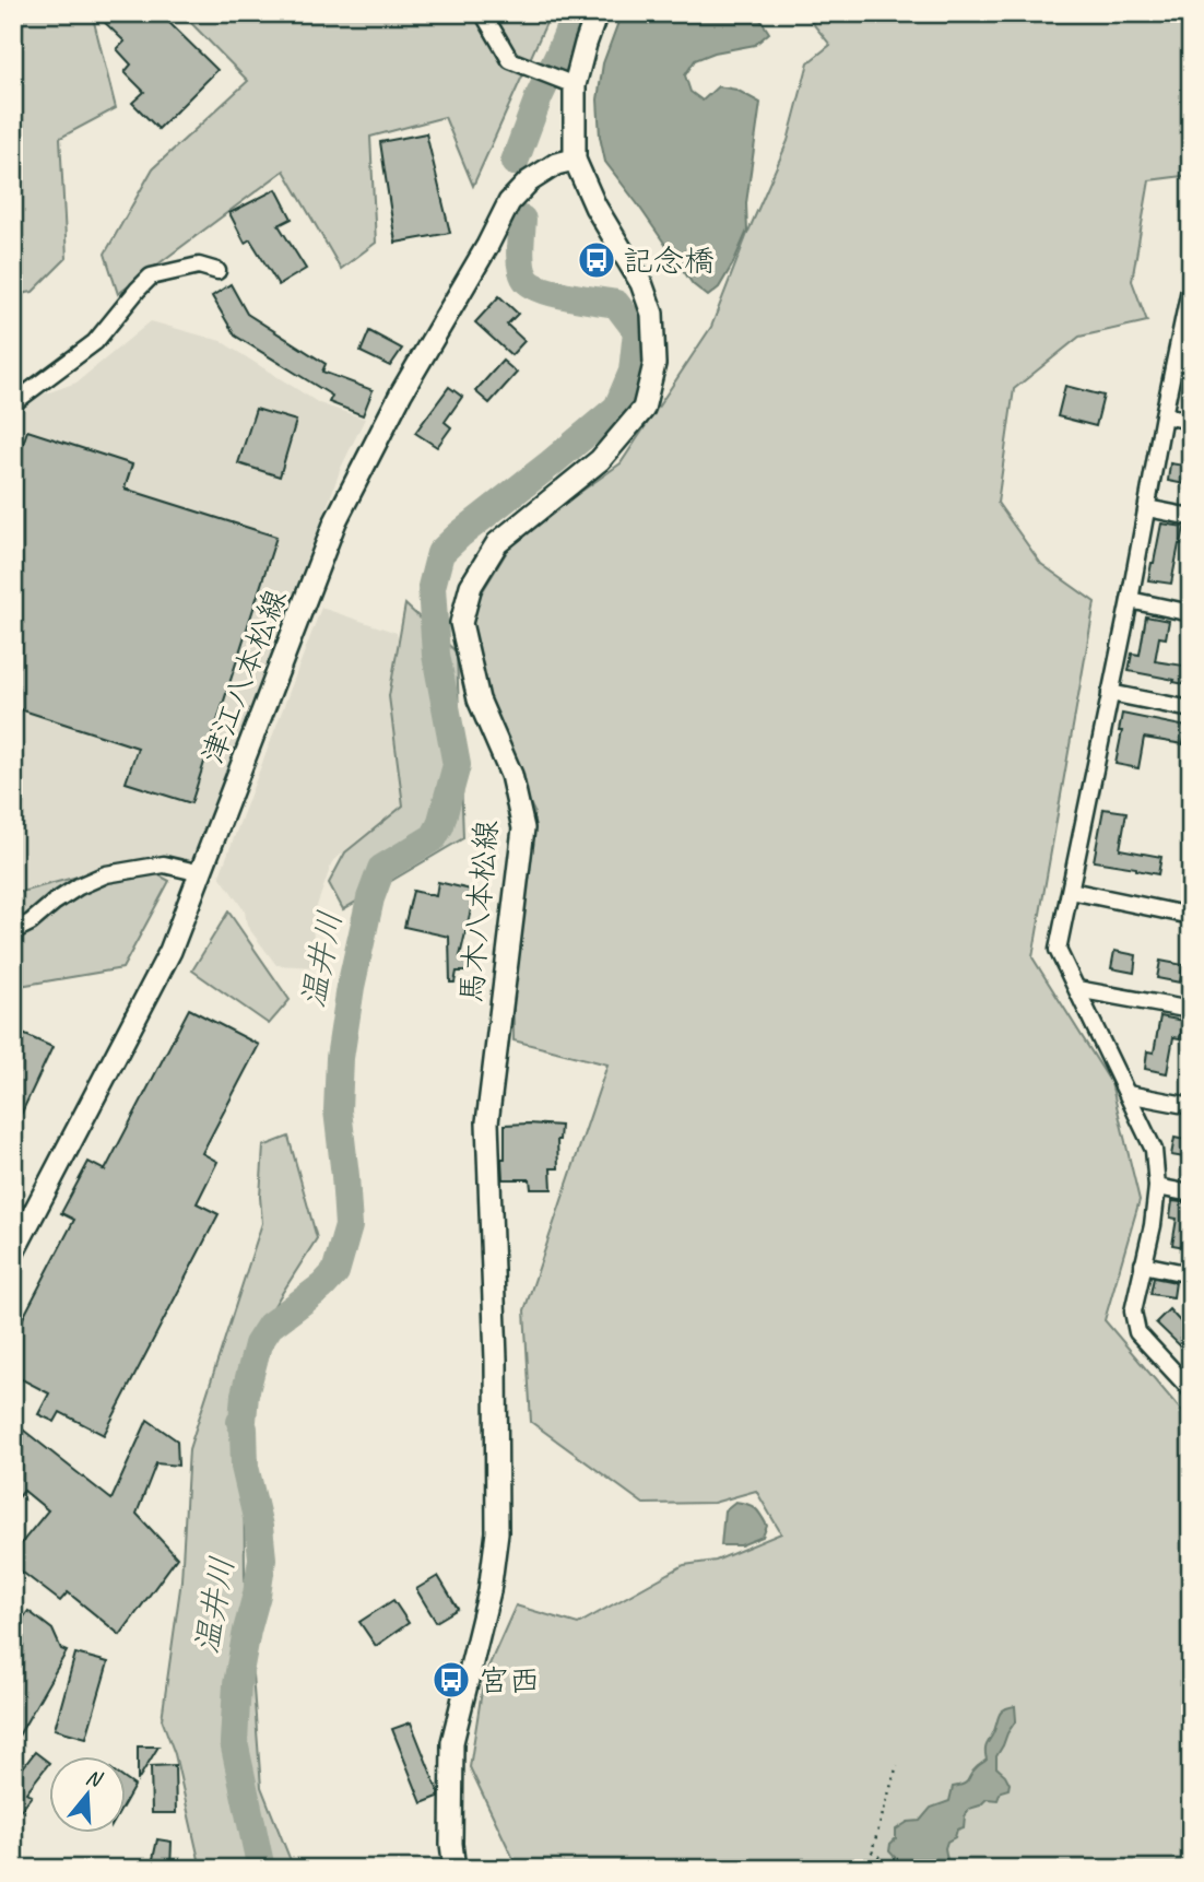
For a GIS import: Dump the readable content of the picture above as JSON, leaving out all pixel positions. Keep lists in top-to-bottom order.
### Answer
{
  "streets": {
    "main road": ["津江八本松線", "馬木八本松線"]
  },
  "crossings": [
    ["津江八本松線", "馬木八本松線"]
  ],
  "water": ["温井川"],
  "places": {
    "bus stop": ["記念橋", "宮西"]
  },
  "north": "top"
}
